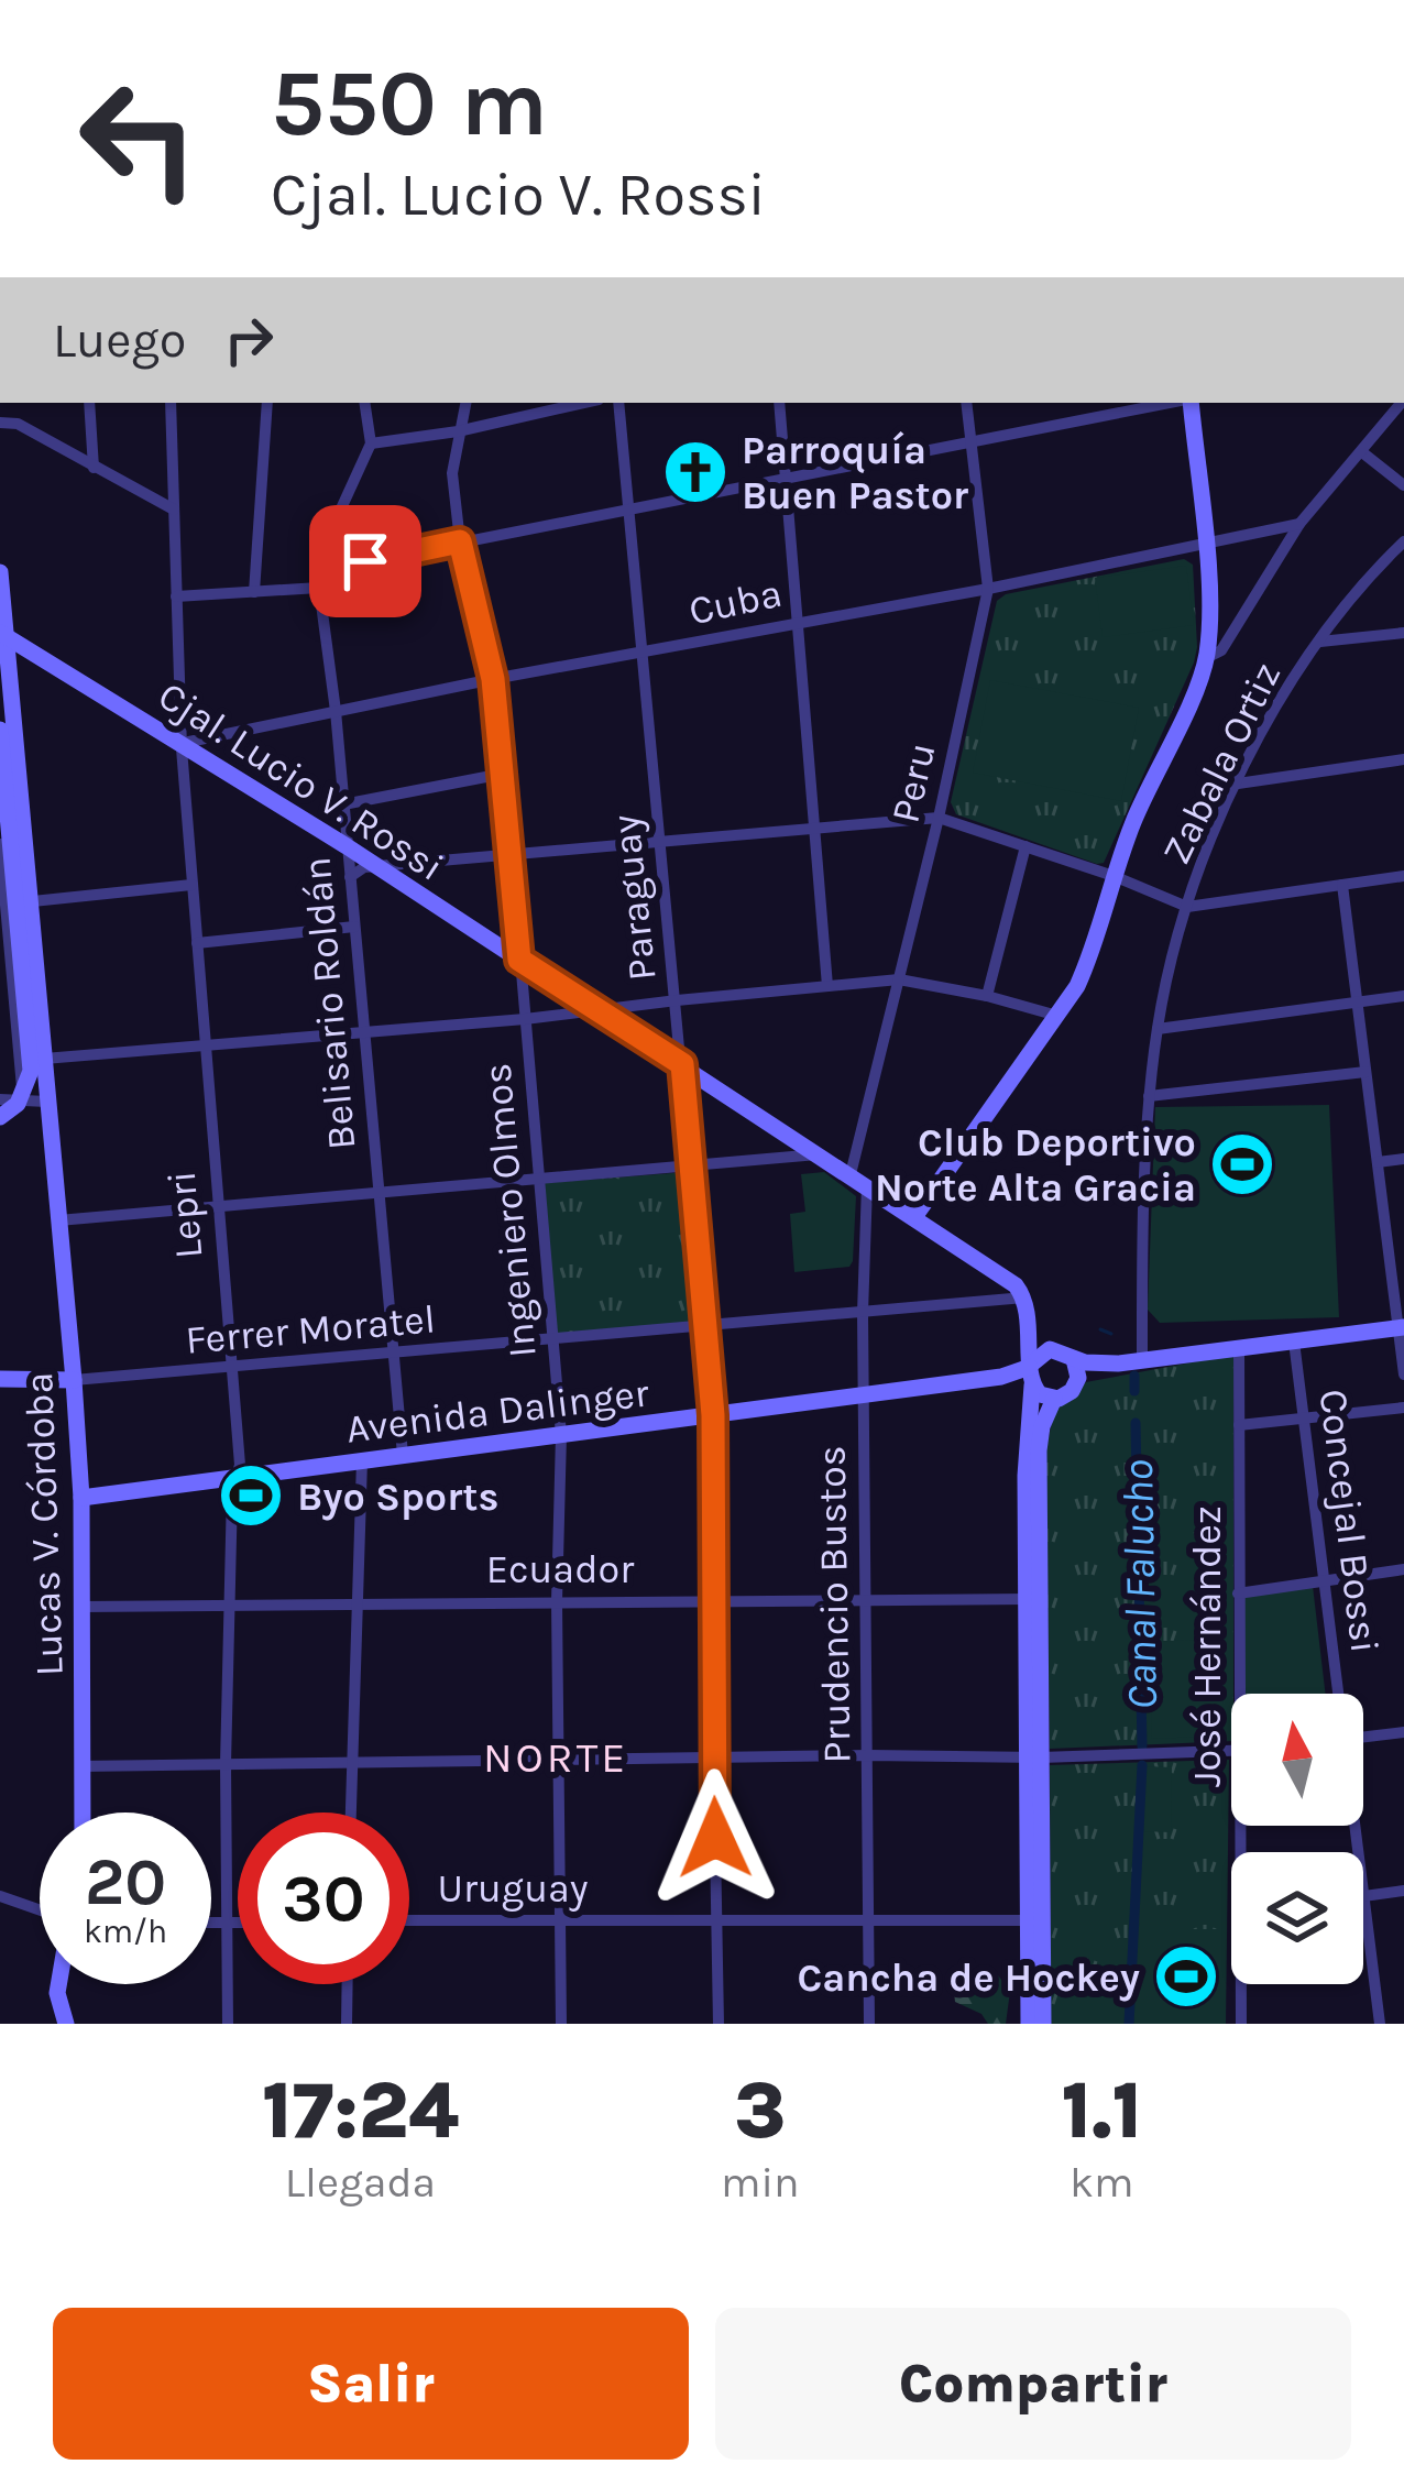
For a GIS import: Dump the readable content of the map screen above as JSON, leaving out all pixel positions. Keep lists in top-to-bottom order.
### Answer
{
  "streets": {
    "street": [
      "Cuba",
      "Zabala Ortiz",
      "Cjal. Lucio V. Rossi",
      "Peru",
      "Paraguay",
      "Belisario Roldán",
      "Ingeniero Olmos",
      "Lepri",
      "Ferrer Moratel",
      "Avenida Dalinger",
      "Concejal Bossi",
      "Lucas V. Córdoba",
      "Ecuador",
      "Prudencio Bustos",
      "José Hernández",
      "Uruguay"
    ]
  },
  "crossings": [
    ["Cuba", "Cjal. Lucio V. Rossi"],
    ["Cuba", "Peru"],
    ["Cuba", "Paraguay"],
    ["Cuba", "Belisario Roldán"],
    ["Cuba", "Ingeniero Olmos"],
    ["Cuba", "Lepri"],
    ["Cjal. Lucio V. Rossi", "Peru"],
    ["Cjal. Lucio V. Rossi", "Paraguay"],
    ["Cjal. Lucio V. Rossi", "Belisario Roldán"],
    ["Cjal. Lucio V. Rossi", "Ingeniero Olmos"],
    ["Cjal. Lucio V. Rossi", "Lepri"],
    ["Cjal. Lucio V. Rossi", "Ferrer Moratel"],
    ["Cjal. Lucio V. Rossi", "Lucas V. Córdoba"],
    ["Cjal. Lucio V. Rossi", "Prudencio Bustos"],
    ["Peru", "Prudencio Bustos"],
    ["Paraguay", "Ferrer Moratel"],
    ["Paraguay", "Avenida Dalinger"],
    ["Paraguay", "Ecuador"],
    ["Paraguay", "Uruguay"],
    ["Belisario Roldán", "Ferrer Moratel"],
    ["Belisario Roldán", "Avenida Dalinger"],
    ["Ingeniero Olmos", "Ferrer Moratel"],
    ["Ingeniero Olmos", "Avenida Dalinger"],
    ["Ingeniero Olmos", "Ecuador"],
    ["Ingeniero Olmos", "Uruguay"],
    ["Lepri", "Ferrer Moratel"],
    ["Lepri", "Avenida Dalinger"],
    ["Lepri", "Ecuador"],
    ["Ferrer Moratel", "Lucas V. Córdoba"],
    ["Ferrer Moratel", "Prudencio Bustos"],
    ["Avenida Dalinger", "Lucas V. Córdoba"],
    ["Avenida Dalinger", "Prudencio Bustos"],
    ["Lucas V. Córdoba", "Ecuador"],
    ["Ecuador", "Prudencio Bustos"],
    ["Prudencio Bustos", "Uruguay"]
  ],
  "districts": ["NORTE"],
  "water": ["Canal Falucho"],
  "places": {
    "church": ["Parroquía Buen Pastor"],
    "sports": ["Club Deportivo Norte Alta Gracia", "Byo Sports", "Cancha de Hockey"]
  },
  "north": "top",
  "page": {
    "turn": ["550 m", "Cjal. Lucio V. Rossi"],
    "then": "Luego",
    "speed": "20 km/h",
    "limit": "30",
    "eta": [
      "17:24",
      "Llegada",
      "3",
      "min",
      "1.1",
      "km"
    ],
    "buttons": ["Salir", "Compartir"]
  }
}
